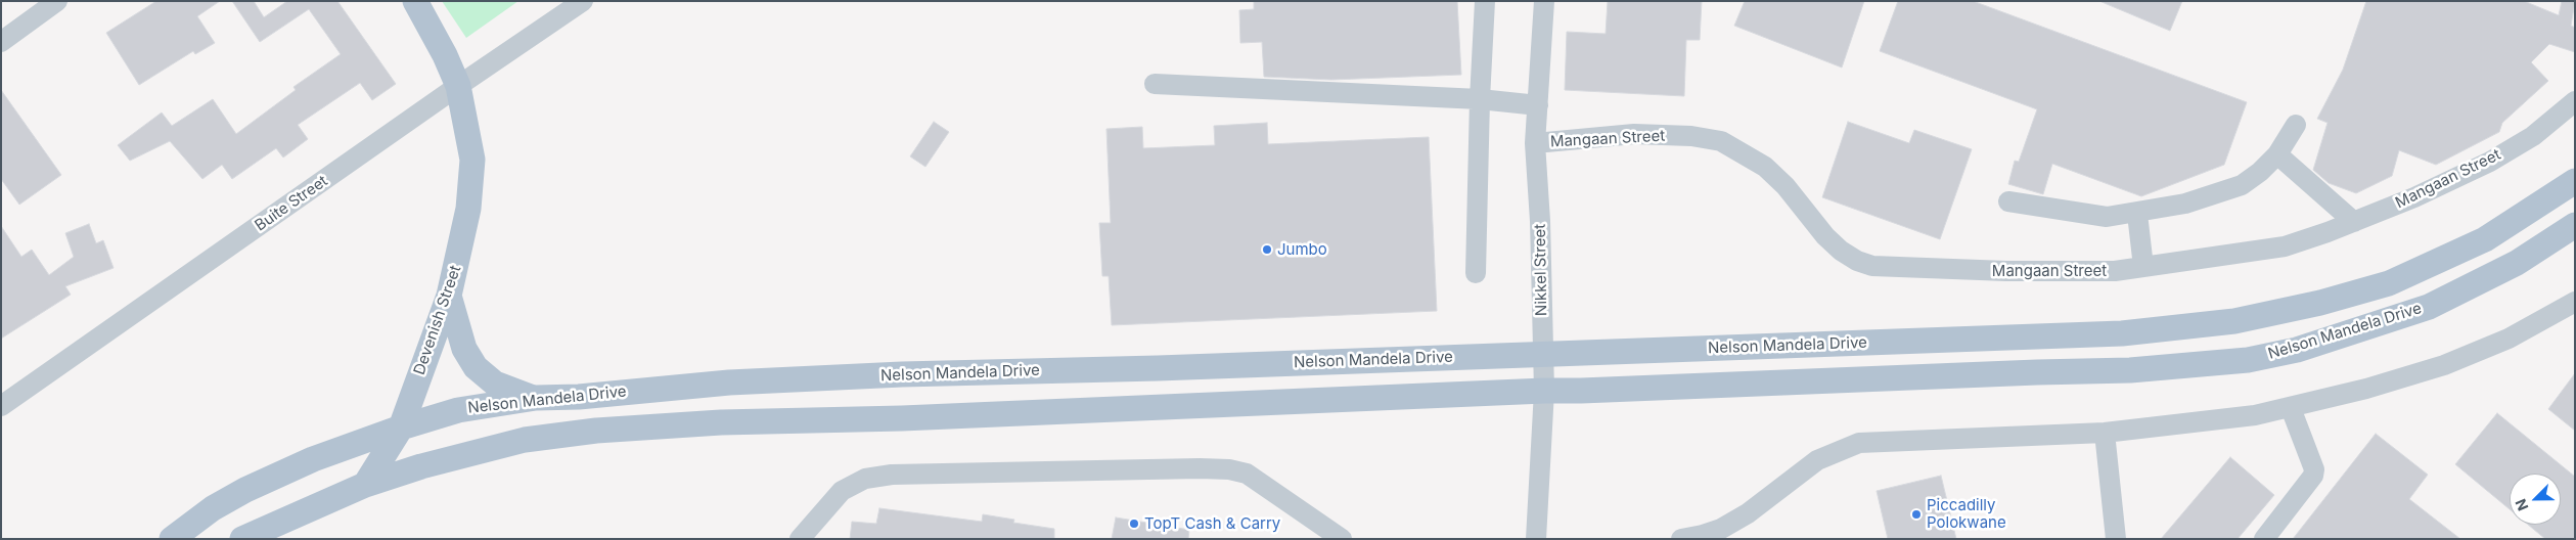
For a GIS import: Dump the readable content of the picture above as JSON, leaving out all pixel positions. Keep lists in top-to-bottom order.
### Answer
{
  "streets": {
    "main road": ["Devenish Street", "Nelson Mandela Drive"],
    "street": ["Mangaan Street", "Buite Street", "Nikkel Street"]
  },
  "crossings": [
    ["Mangaan Street", "Nikkel Street"],
    ["Buite Street", "Devenish Street"],
    ["Nikkel Street", "Nelson Mandela Drive"],
    ["Devenish Street", "Nelson Mandela Drive"]
  ],
  "places": ["Jumbo", "Piccadilly Polokwane", "TopT Cash & Carry"],
  "north": "bottom left"
}
